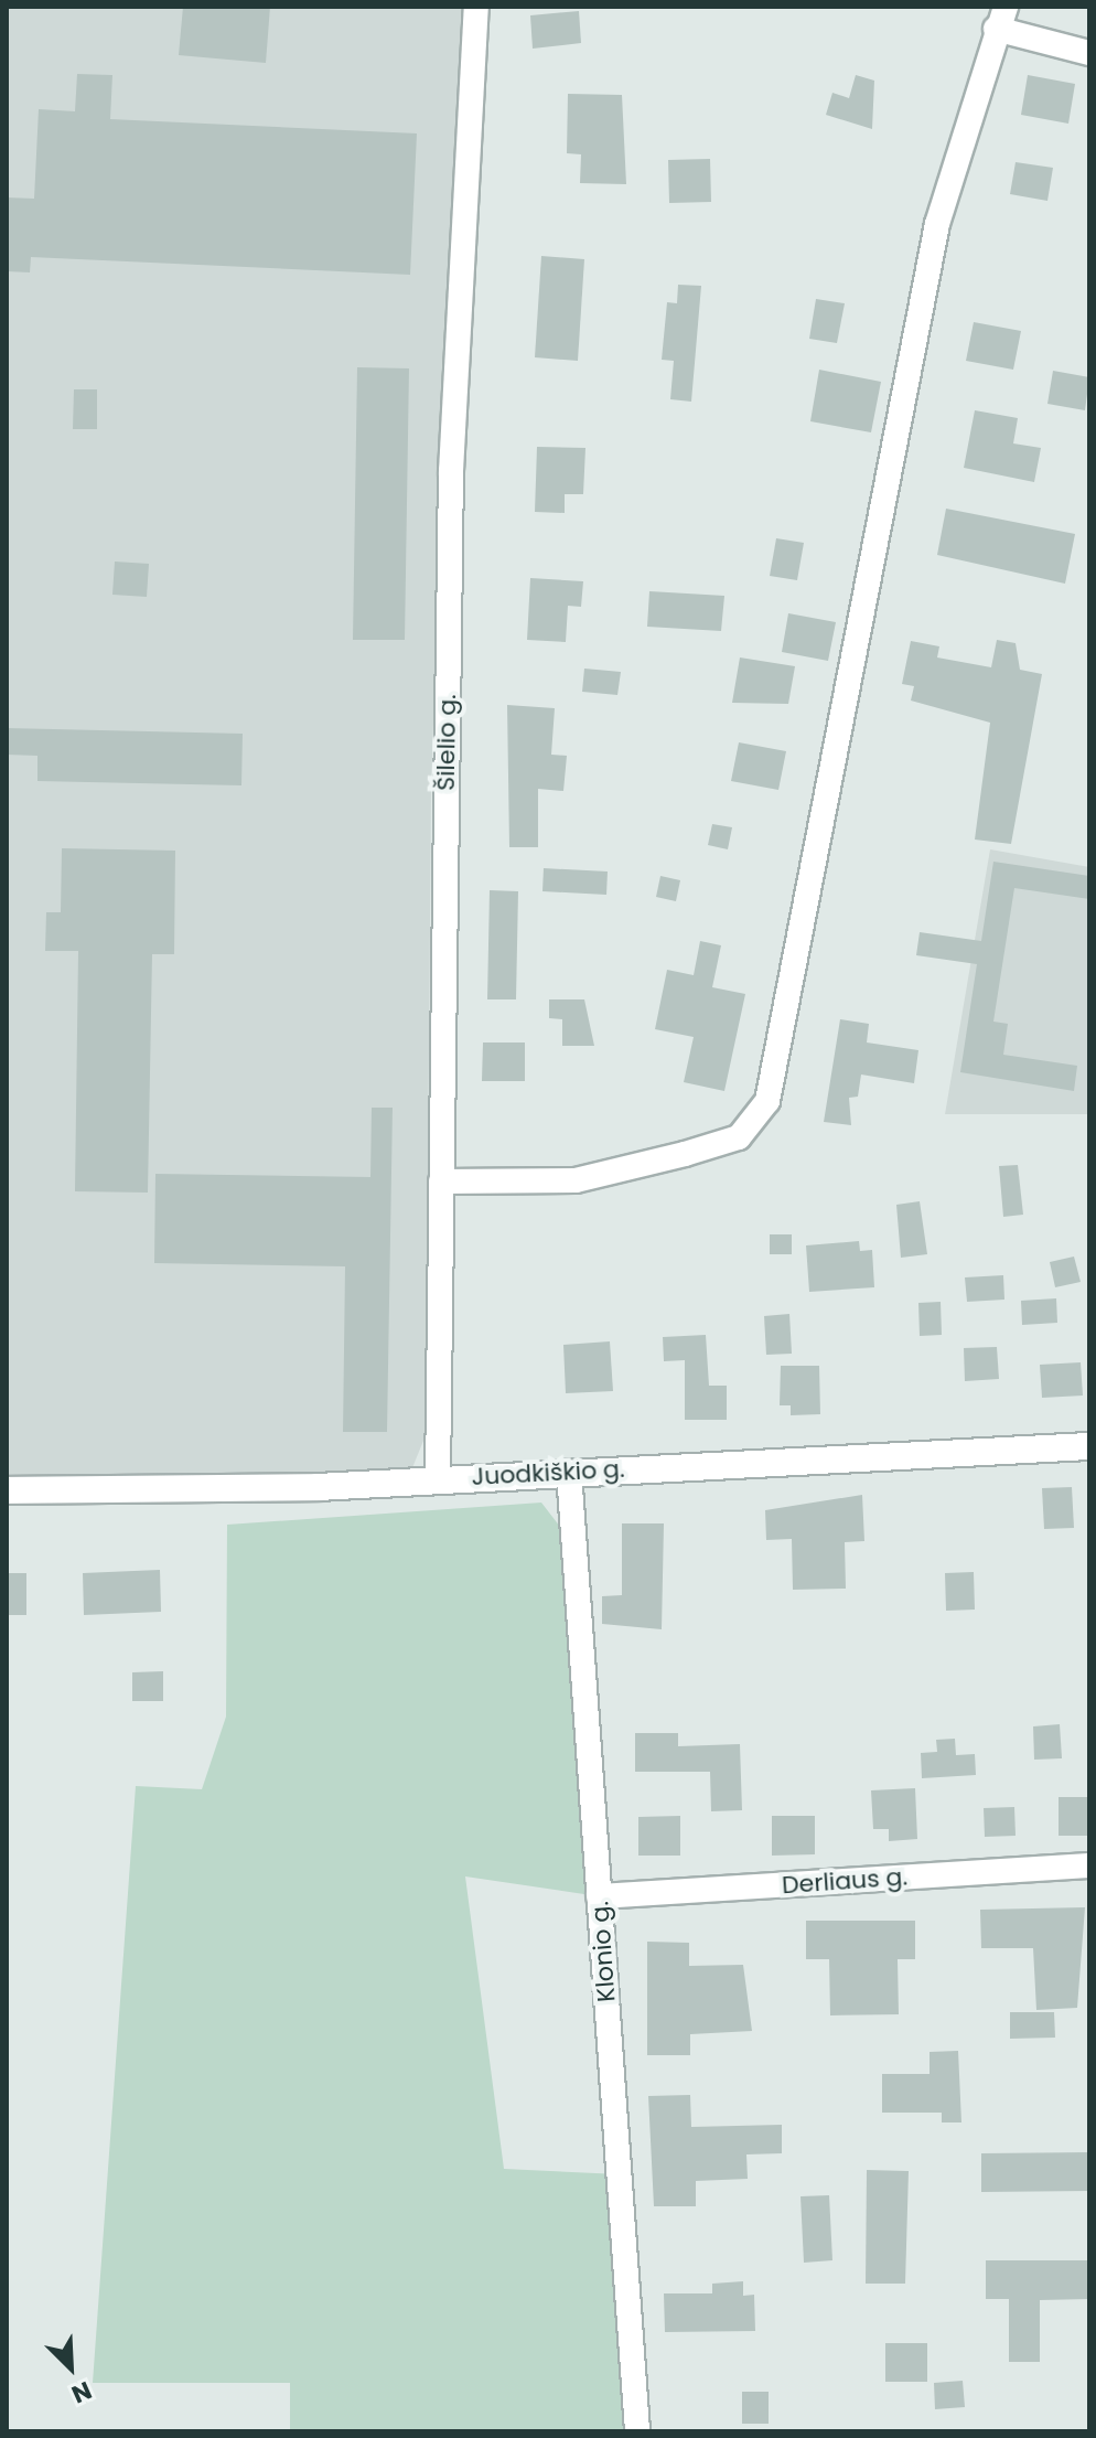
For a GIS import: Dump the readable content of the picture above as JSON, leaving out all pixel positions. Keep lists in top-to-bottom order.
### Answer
{
  "streets": {
    "street": [
      "Šilelio g.",
      "Juodkiškio g.",
      "Derliaus g.",
      "Klonio g."
    ]
  },
  "crossings": [
    ["Šilelio g.", "Juodkiškio g."],
    ["Juodkiškio g.", "Klonio g."],
    ["Derliaus g.", "Klonio g."]
  ],
  "north": "bottom right"
}
